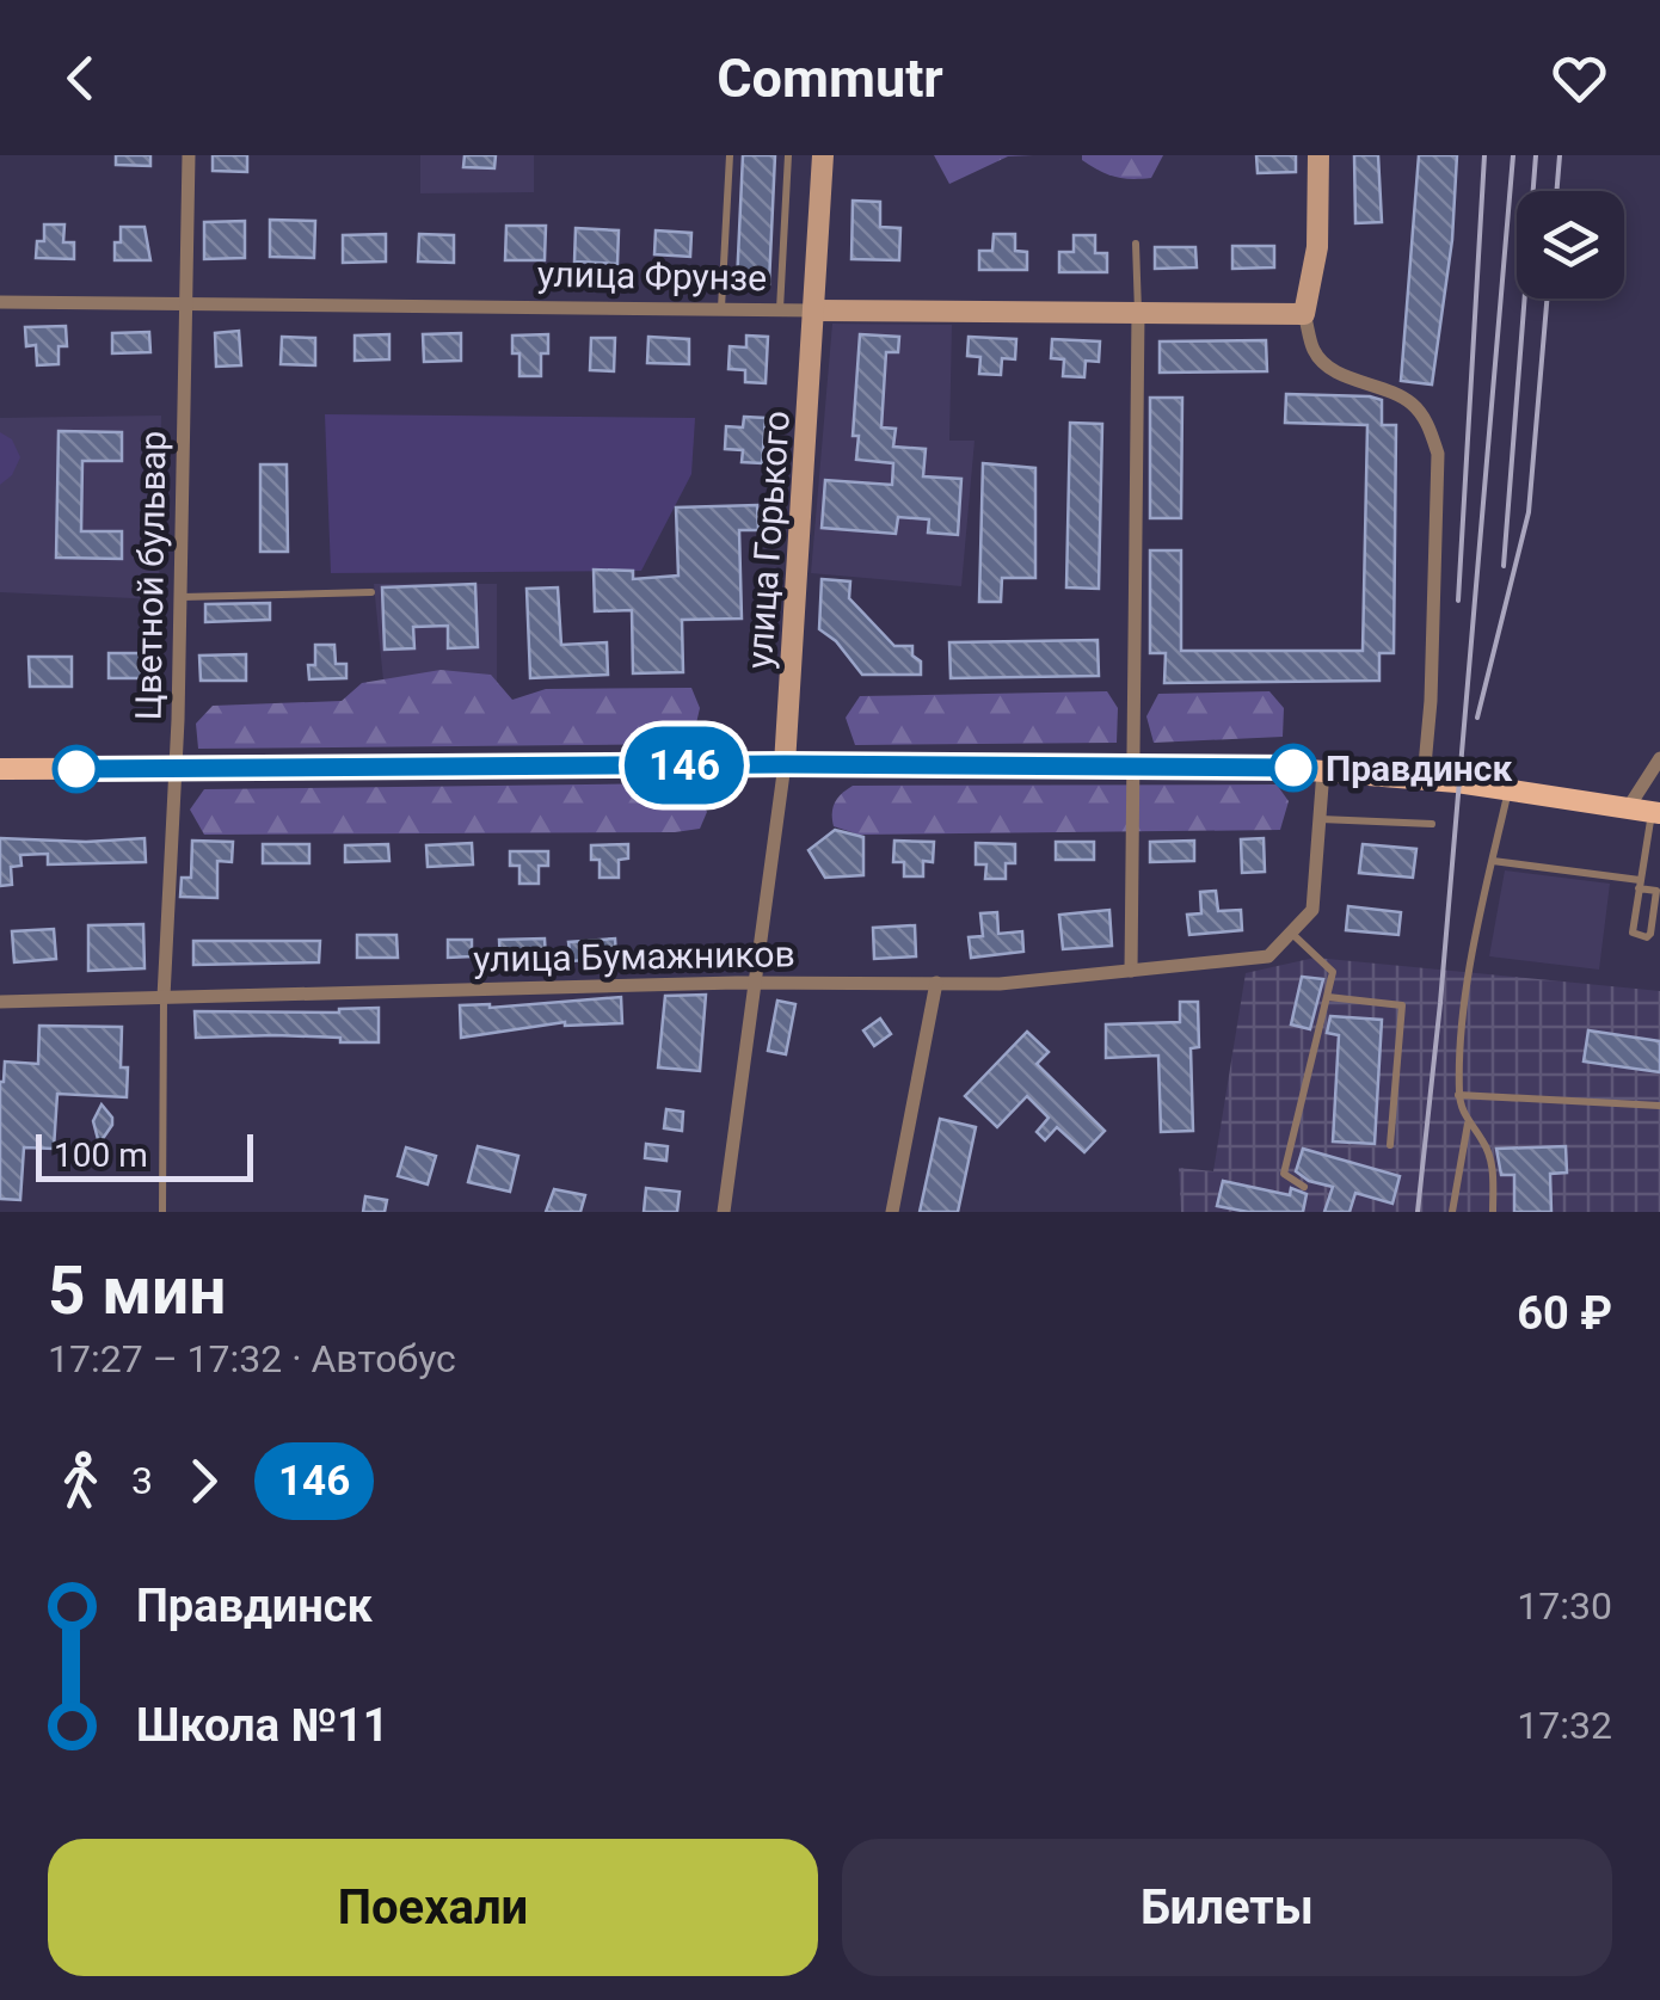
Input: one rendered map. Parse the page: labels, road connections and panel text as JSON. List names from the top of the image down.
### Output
{
  "streets": {
    "street": [
      "улица Фрунзе",
      "улица Горького",
      "Цветной бульвар",
      "улица Бумажников"
    ]
  },
  "crossings": [
    ["улица Фрунзе", "улица Горького"],
    ["улица Фрунзе", "Цветной бульвар"],
    ["улица Горького", "улица Бумажников"],
    ["Цветной бульвар", "улица Бумажников"]
  ],
  "places": ["Правдинск"],
  "lines": ["bus line 146"],
  "scale_bar": "100 m",
  "page": {
    "header": "Commutr",
    "on_map": "146",
    "scale": "100 m",
    "heading": ["5 мин", "17:27 – 17:32 · Автобус", "60 ₽"],
    "legs": ["3", "146"],
    "list": [
      {
        "name": "Правдинск",
        "value": "17:30"
      },
      {
        "name": "Школа №11",
        "value": "17:32"
      }
    ],
    "buttons": ["Поехали", "Билеты"]
  }
}
